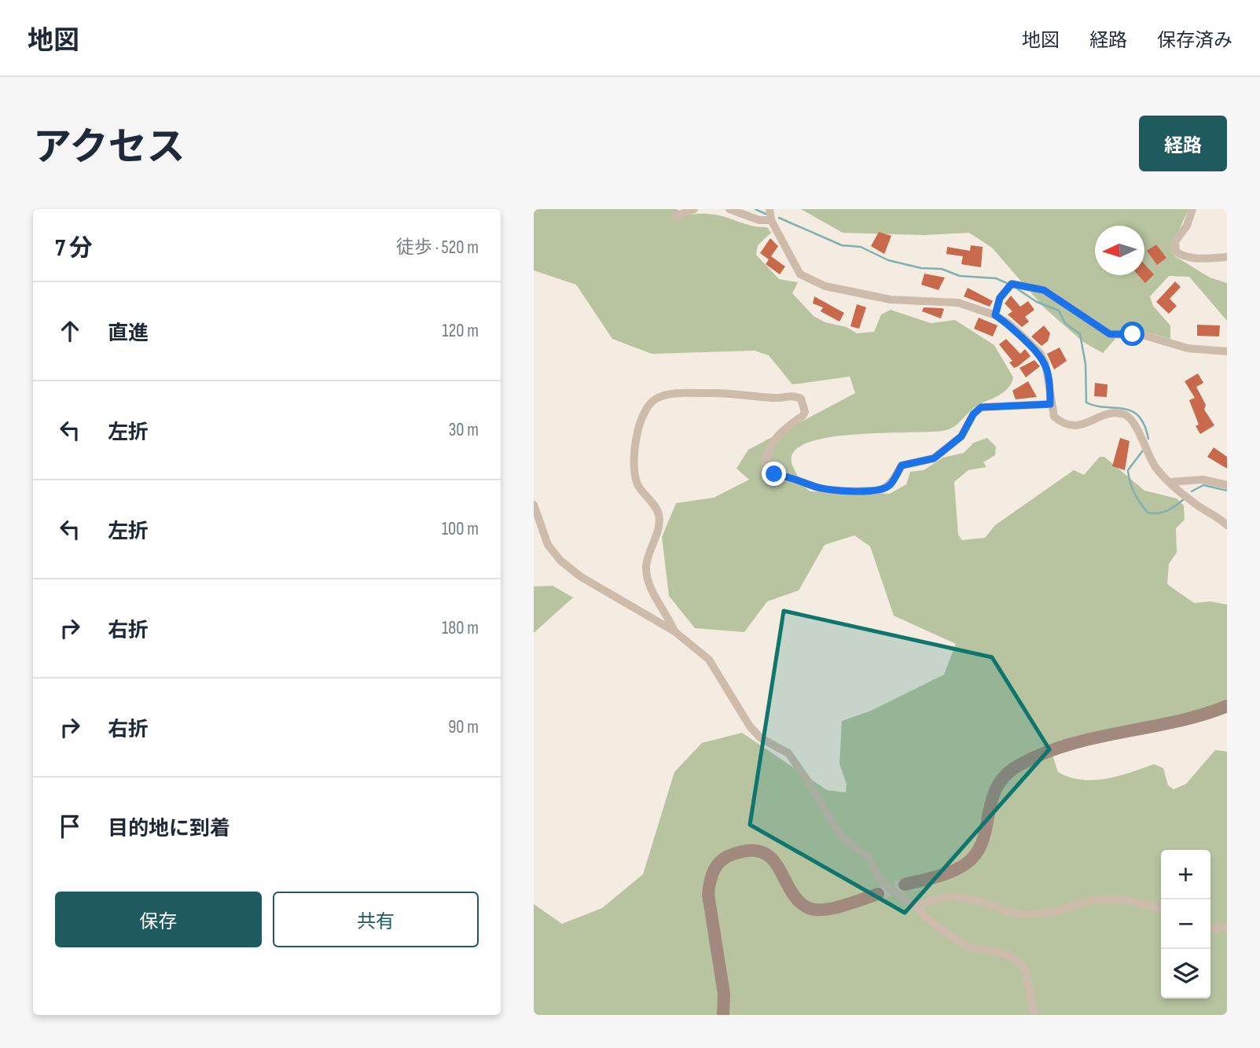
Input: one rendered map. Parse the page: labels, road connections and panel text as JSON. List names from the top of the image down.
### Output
{
  "north": "left",
  "page": {
    "header": "地図",
    "nav": ["地図", "経路", "保存済み"],
    "title": "アクセス",
    "buttons": [
      "経路",
      ["保存", "共有"]
    ],
    "heading": ["7 分", "徒歩 · 520 m"],
    "list": [
      ["直進", "120 m"],
      ["左折", "30 m"],
      ["左折", "100 m"],
      ["右折", "180 m"],
      ["右折", "90 m"],
      "目的地に到着"
    ],
    "map_buttons": ["+", "−"]
  }
}
